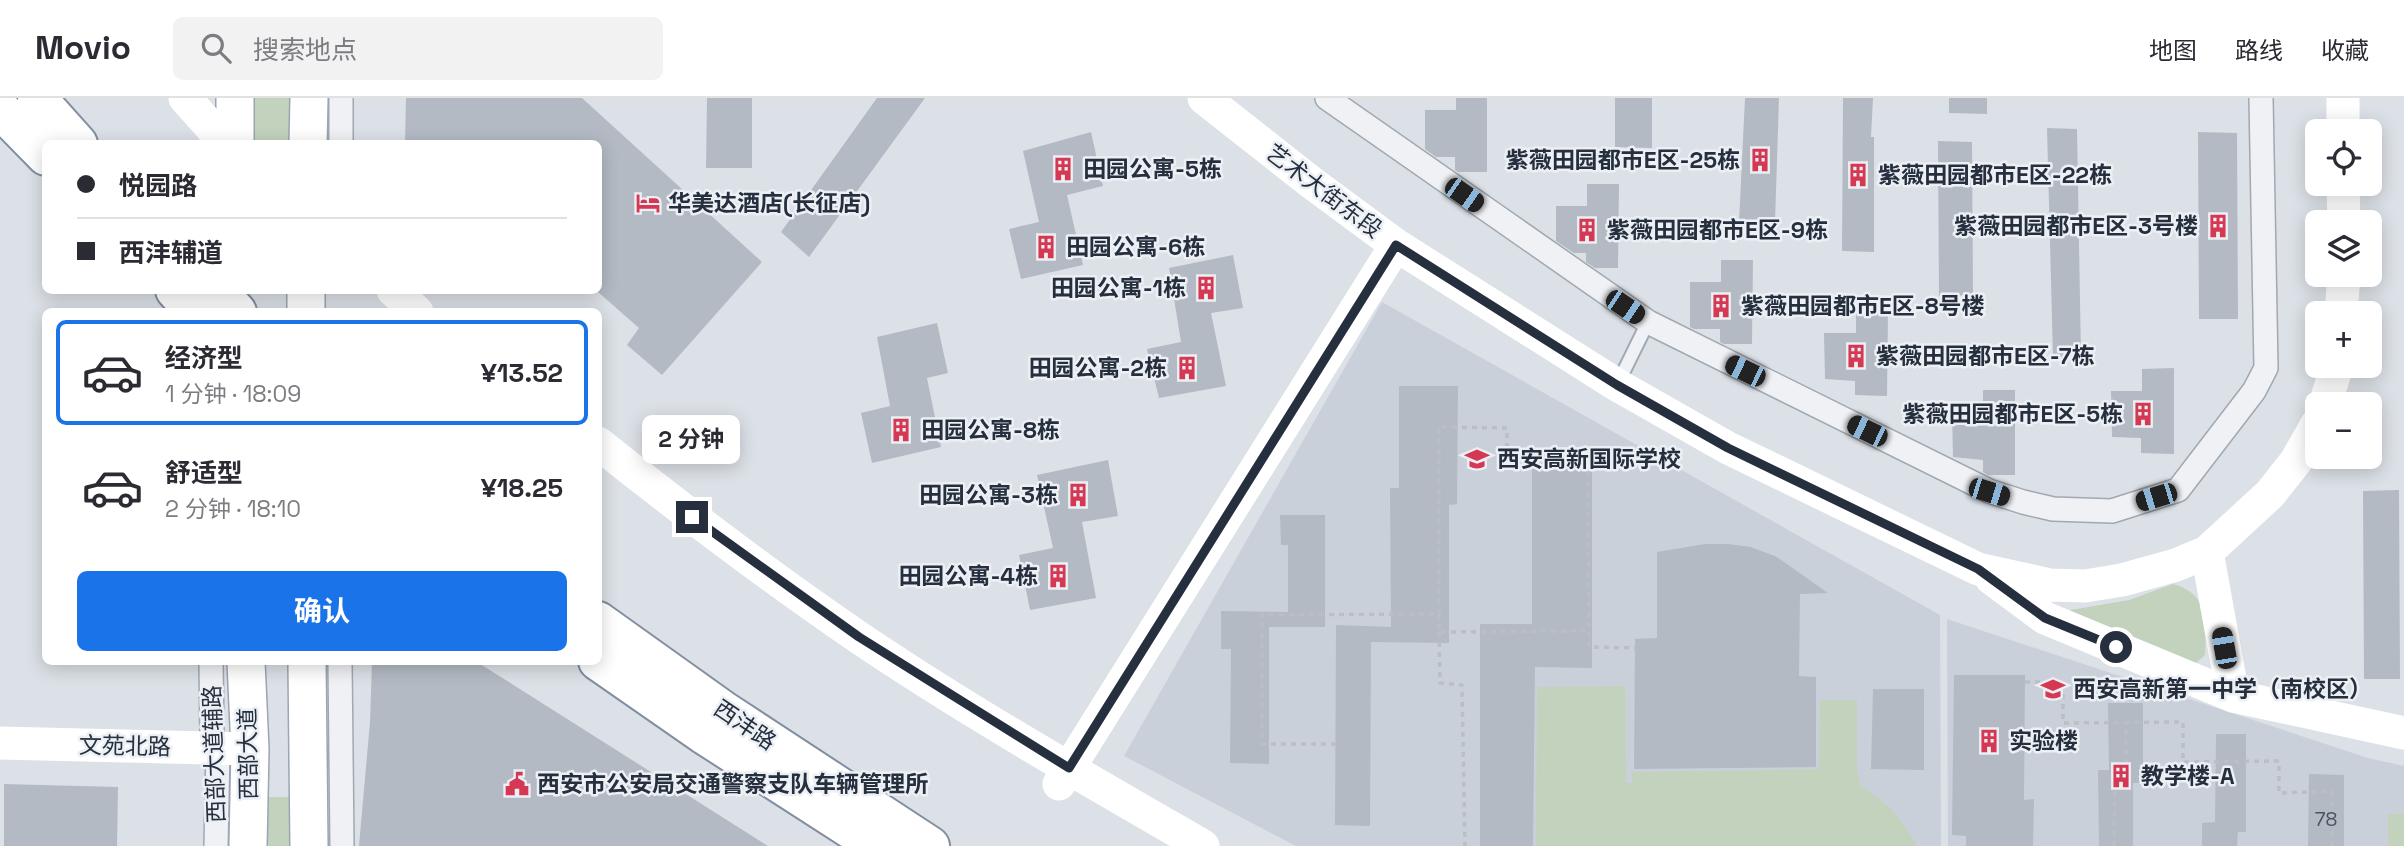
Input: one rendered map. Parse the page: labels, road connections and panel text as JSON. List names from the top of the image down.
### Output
{
  "streets": {
    "highway": ["西沣路"],
    "main road": ["西部大道"],
    "street": ["艺术大街东段", "文苑北路", "西部大道辅路"]
  },
  "crossings": [
    ["文苑北路", "西部大道辅路"],
    ["文苑北路", "西部大道"],
    ["西部大道辅路", "西部大道"]
  ],
  "places": {
    "building": [
      "紫薇田园都市E区-25栋",
      "田园公寓-5栋",
      "紫薇田园都市E区-22栋",
      "紫薇田园都市E区-3号楼",
      "紫薇田园都市E区-9栋",
      "田园公寓-6栋",
      "田园公寓-1栋",
      "紫薇田园都市E区-8号楼",
      "紫薇田园都市E区-7栋",
      "田园公寓-2栋",
      "紫薇田园都市E区-5栋",
      "田园公寓-8栋",
      "田园公寓-3栋",
      "田园公寓-4栋",
      "实验楼",
      "教学楼-A"
    ],
    "hotel": ["华美达酒店(长征店)"],
    "school or university": ["西安高新国际学校", "西安高新第一中学（南校区）"],
    "public building": ["西安市公安局交通警察支队车辆管理所"]
  },
  "house_numbers": ["78"],
  "page": {
    "header": "Movio",
    "search": "搜索地点",
    "nav": ["地图", "路线", "收藏"],
    "map_buttons": ["+", "−"],
    "banner": ["悦园路", "西沣辅道"],
    "list": [
      {
        "name": "经济型",
        "note": "1 分钟 · 18:09",
        "value": "¥13.52"
      },
      {
        "name": "舒适型",
        "note": "2 分钟 · 18:10",
        "value": "¥18.25"
      }
    ],
    "bubble": "2 分钟",
    "buttons": "确认"
  }
}
